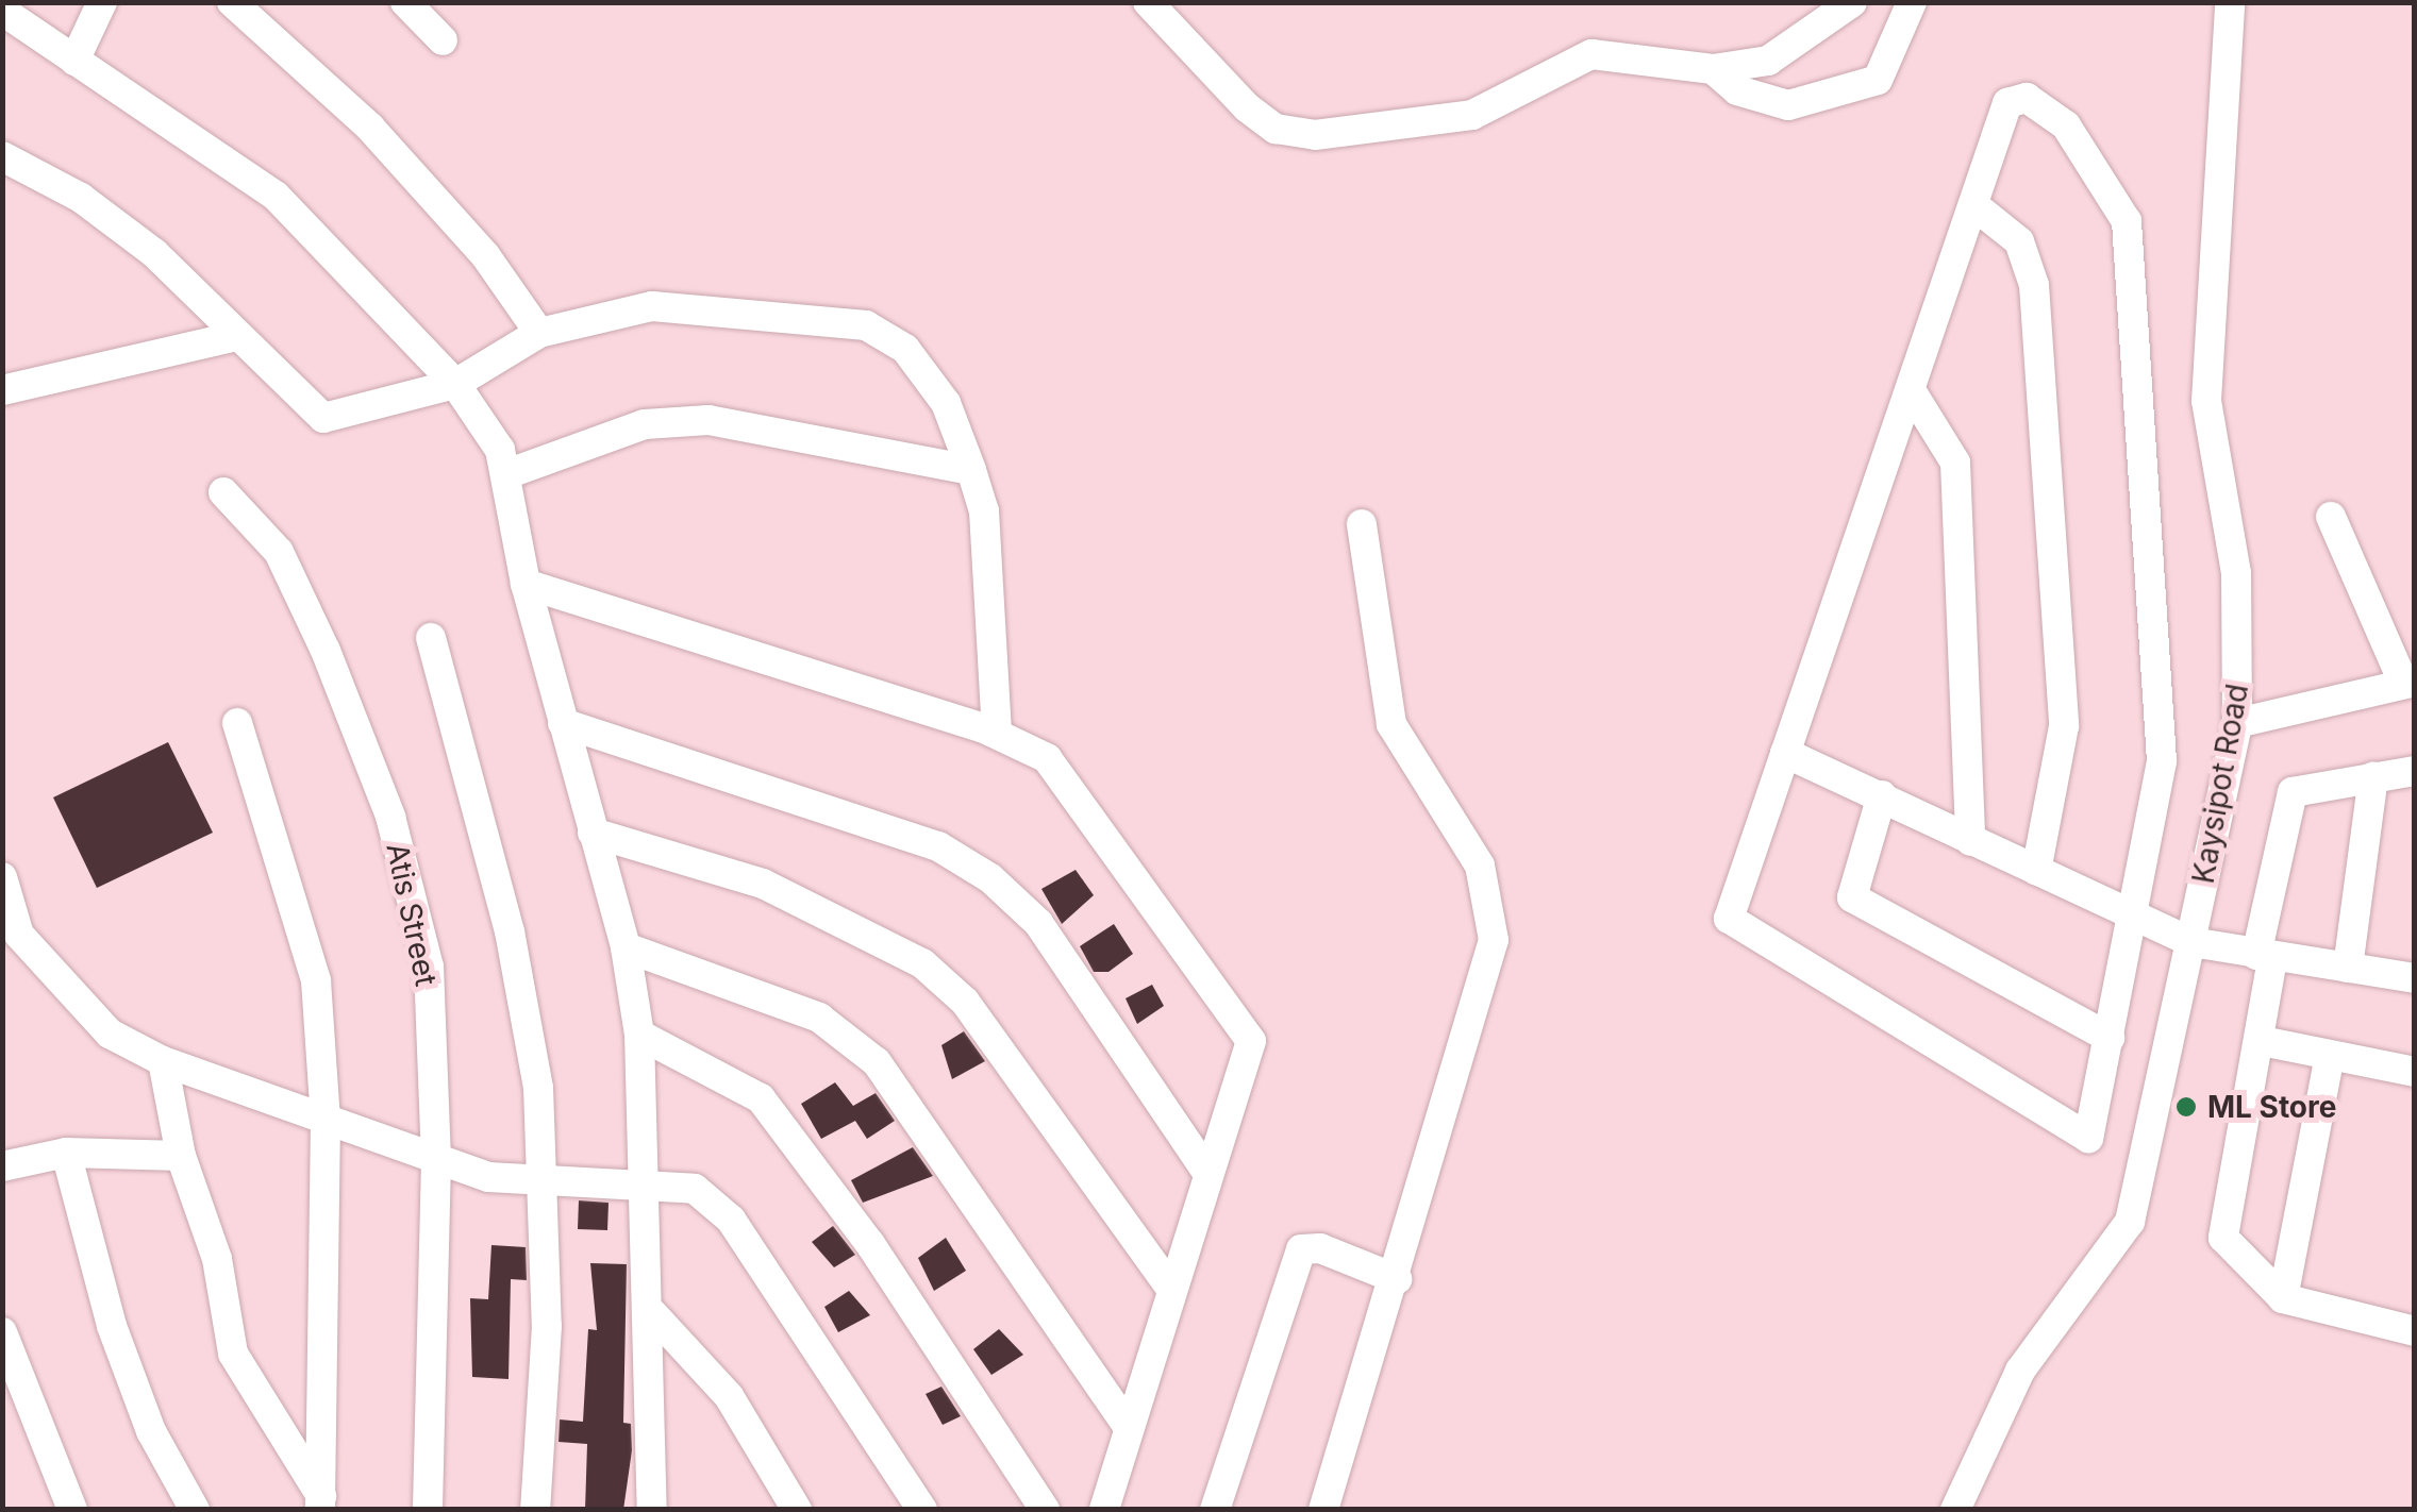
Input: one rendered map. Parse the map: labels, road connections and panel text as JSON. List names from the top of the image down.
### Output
{
  "streets": {
    "street": ["Kaysipot Road", "Atis Street"]
  },
  "places": ["ML Store"]
}
